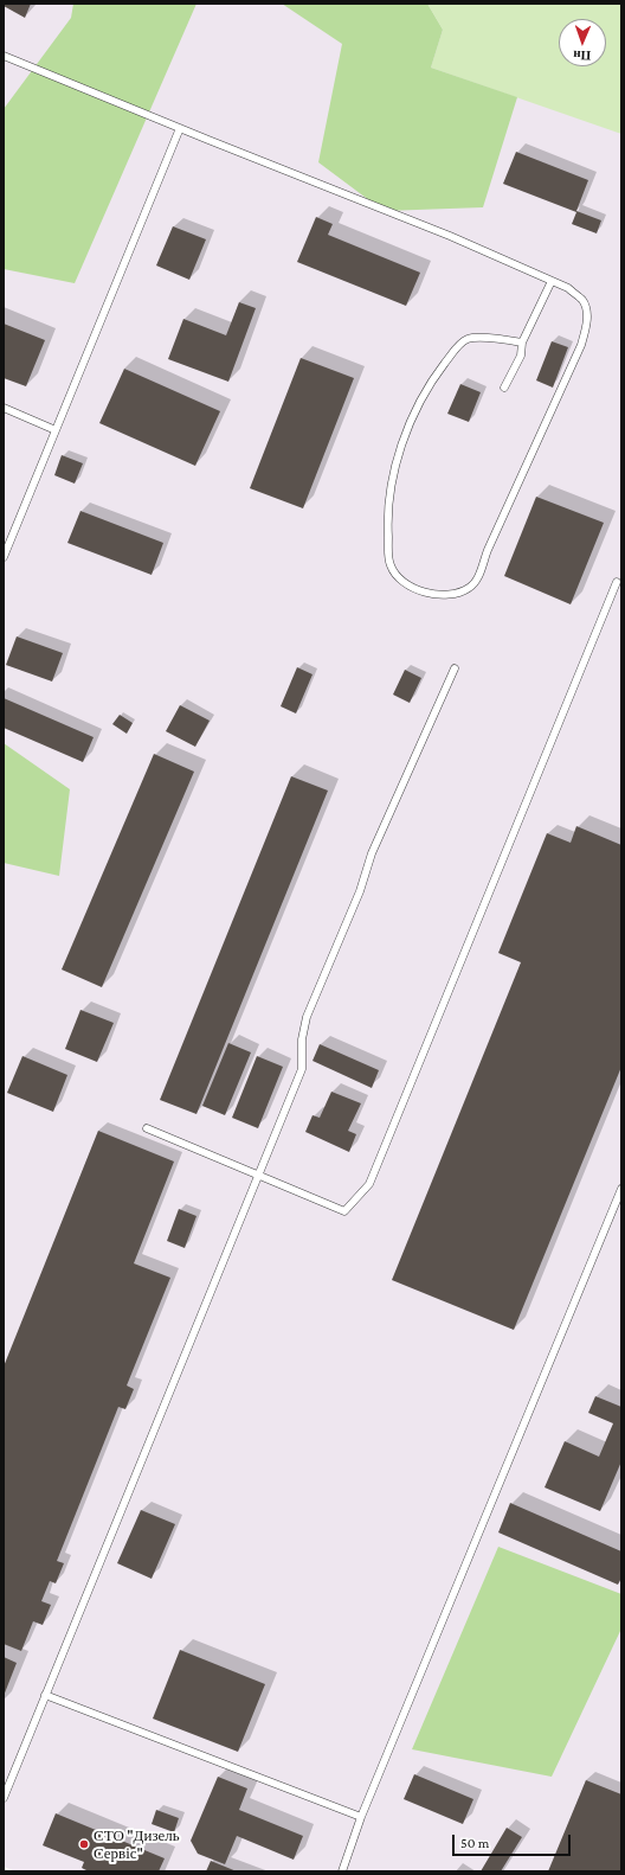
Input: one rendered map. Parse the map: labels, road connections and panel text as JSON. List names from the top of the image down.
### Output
{
  "places": ["СТО \"Дизель Сервіс\""],
  "scale_bar": "50 m",
  "north": "bottom"
}
